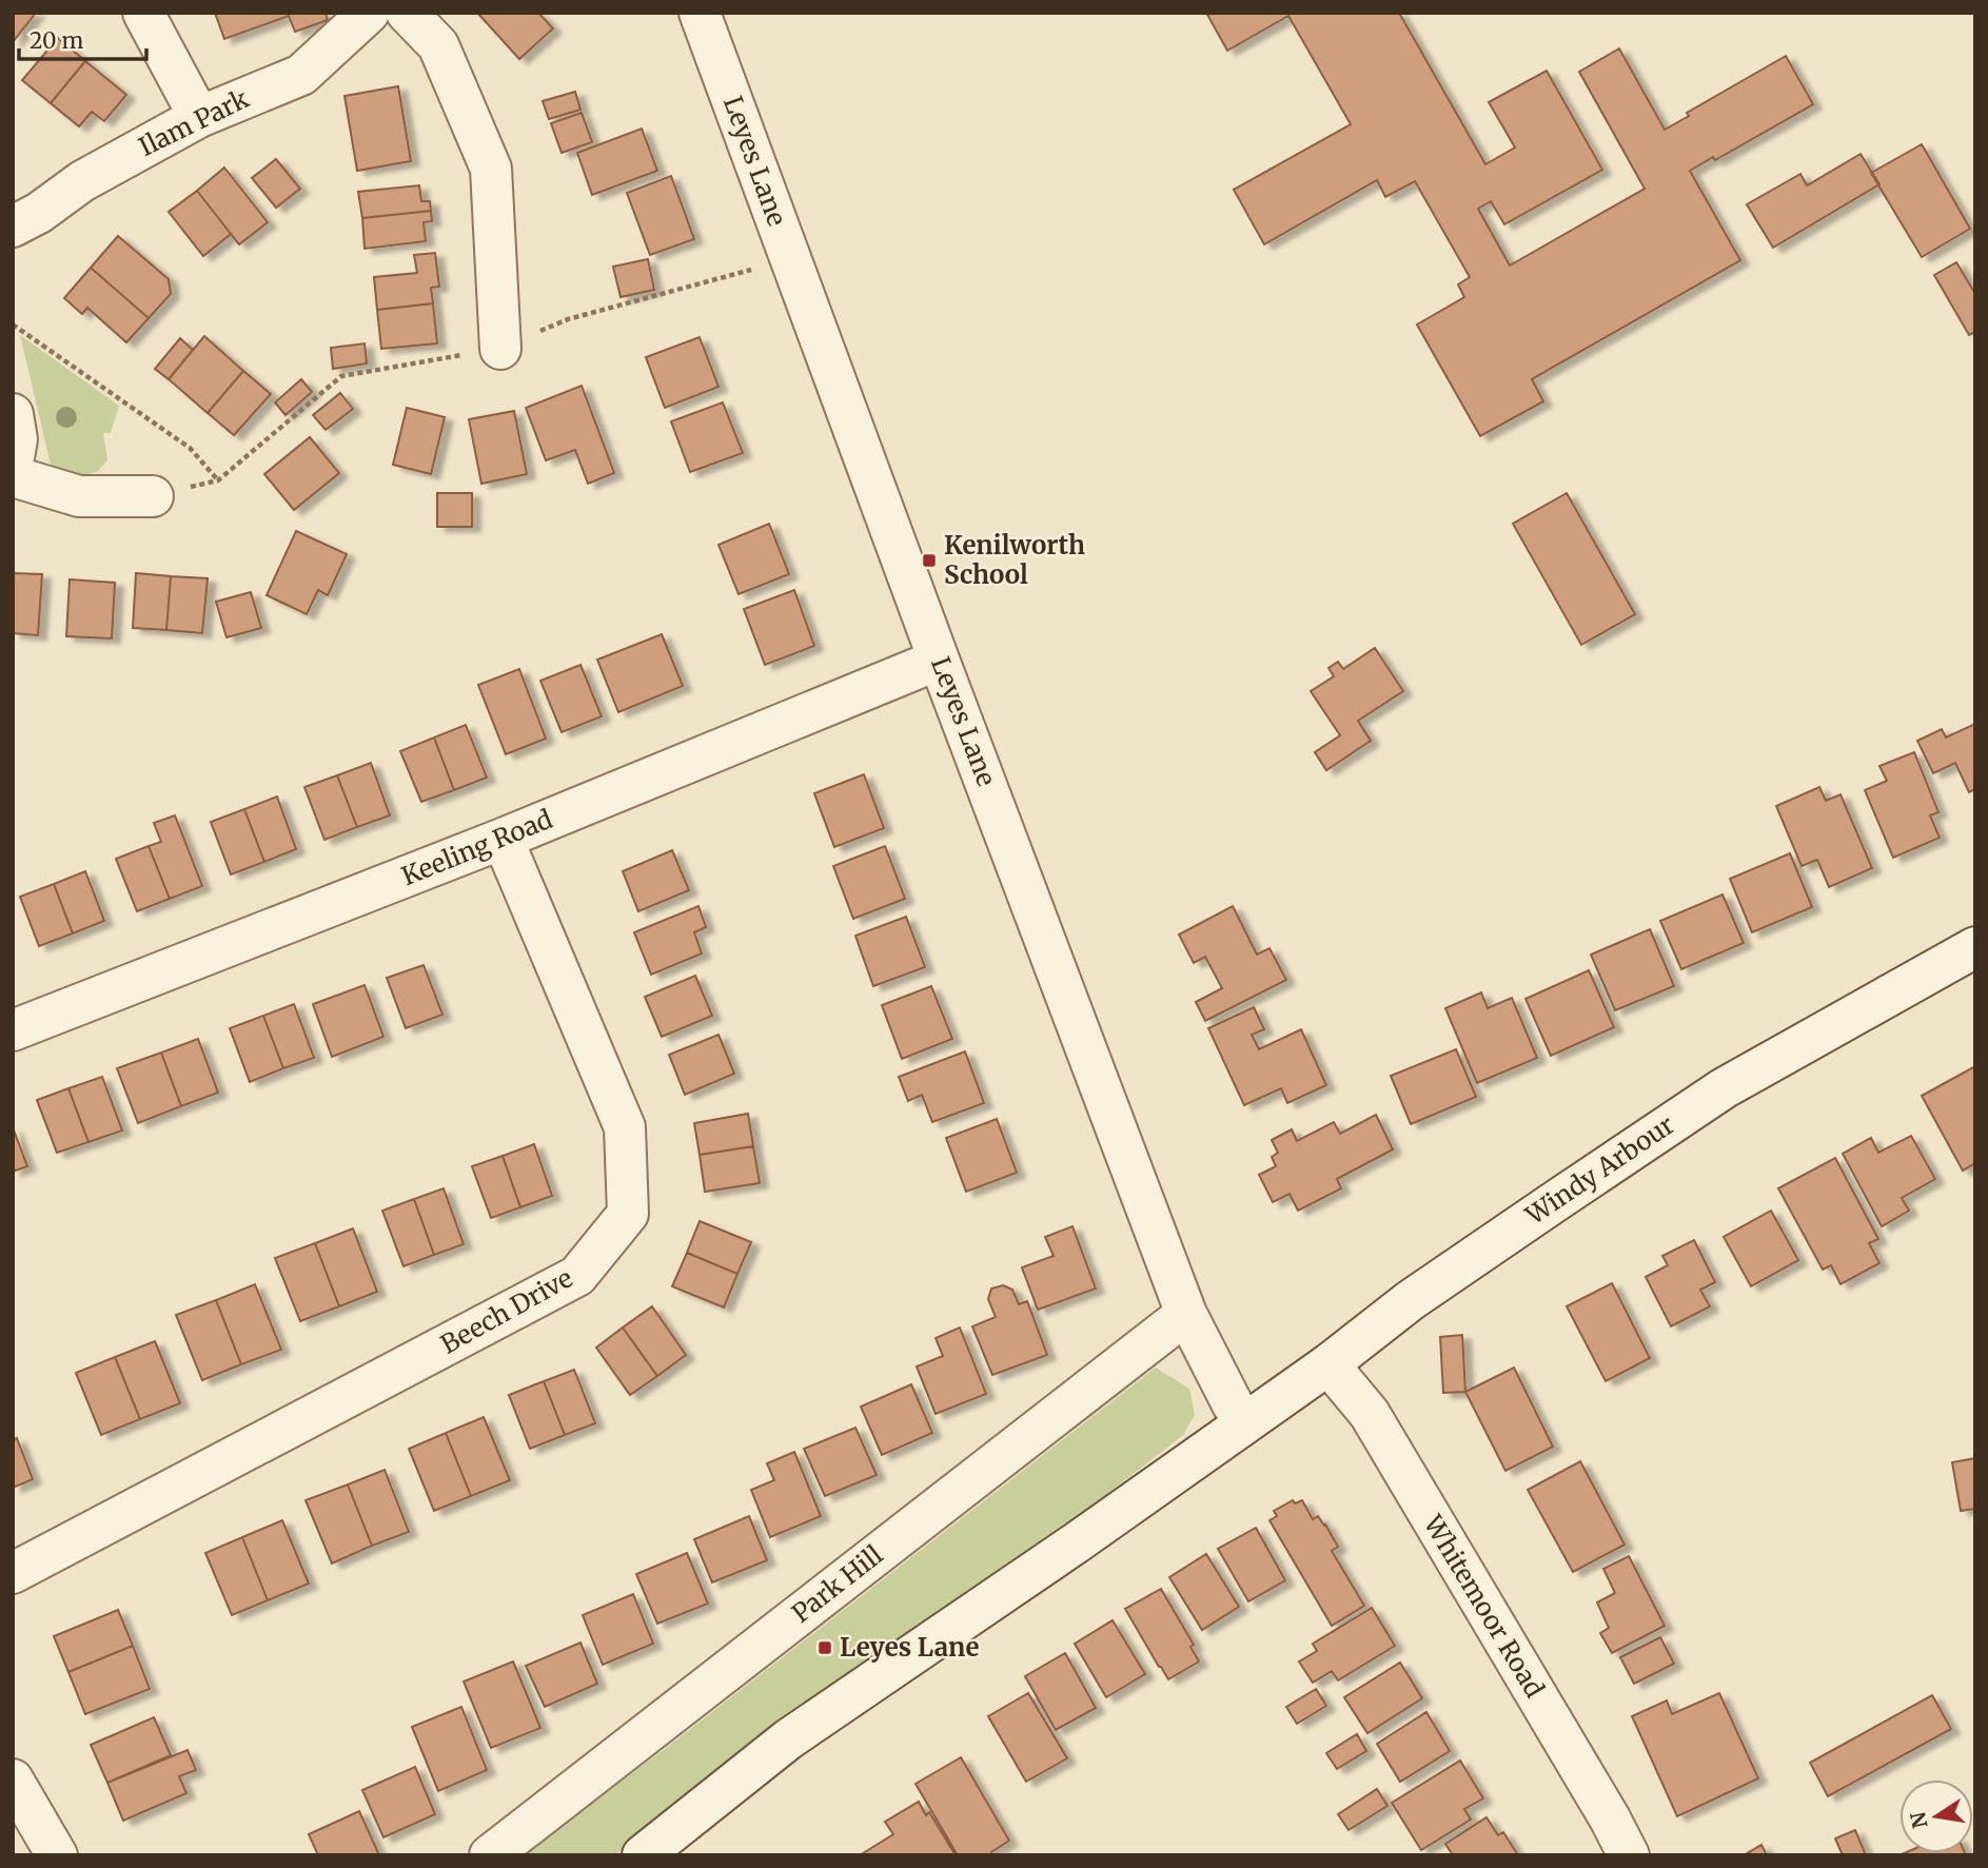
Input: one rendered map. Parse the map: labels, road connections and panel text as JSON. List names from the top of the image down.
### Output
{
  "streets": {
    "street": [
      "Ilam Park",
      "Leyes Lane",
      "Keeling Road",
      "Windy Arbour",
      "Beech Drive",
      "Park Hill",
      "Whitemoor Road"
    ]
  },
  "crossings": [
    ["Leyes Lane", "Keeling Road"],
    ["Leyes Lane", "Windy Arbour"],
    ["Leyes Lane", "Park Hill"],
    ["Keeling Road", "Beech Drive"],
    ["Windy Arbour", "Whitemoor Road"]
  ],
  "places": {
    "transit": ["Kenilworth School", "Leyes Lane"]
  },
  "scale_bar": "20 m",
  "north": "left"
}
